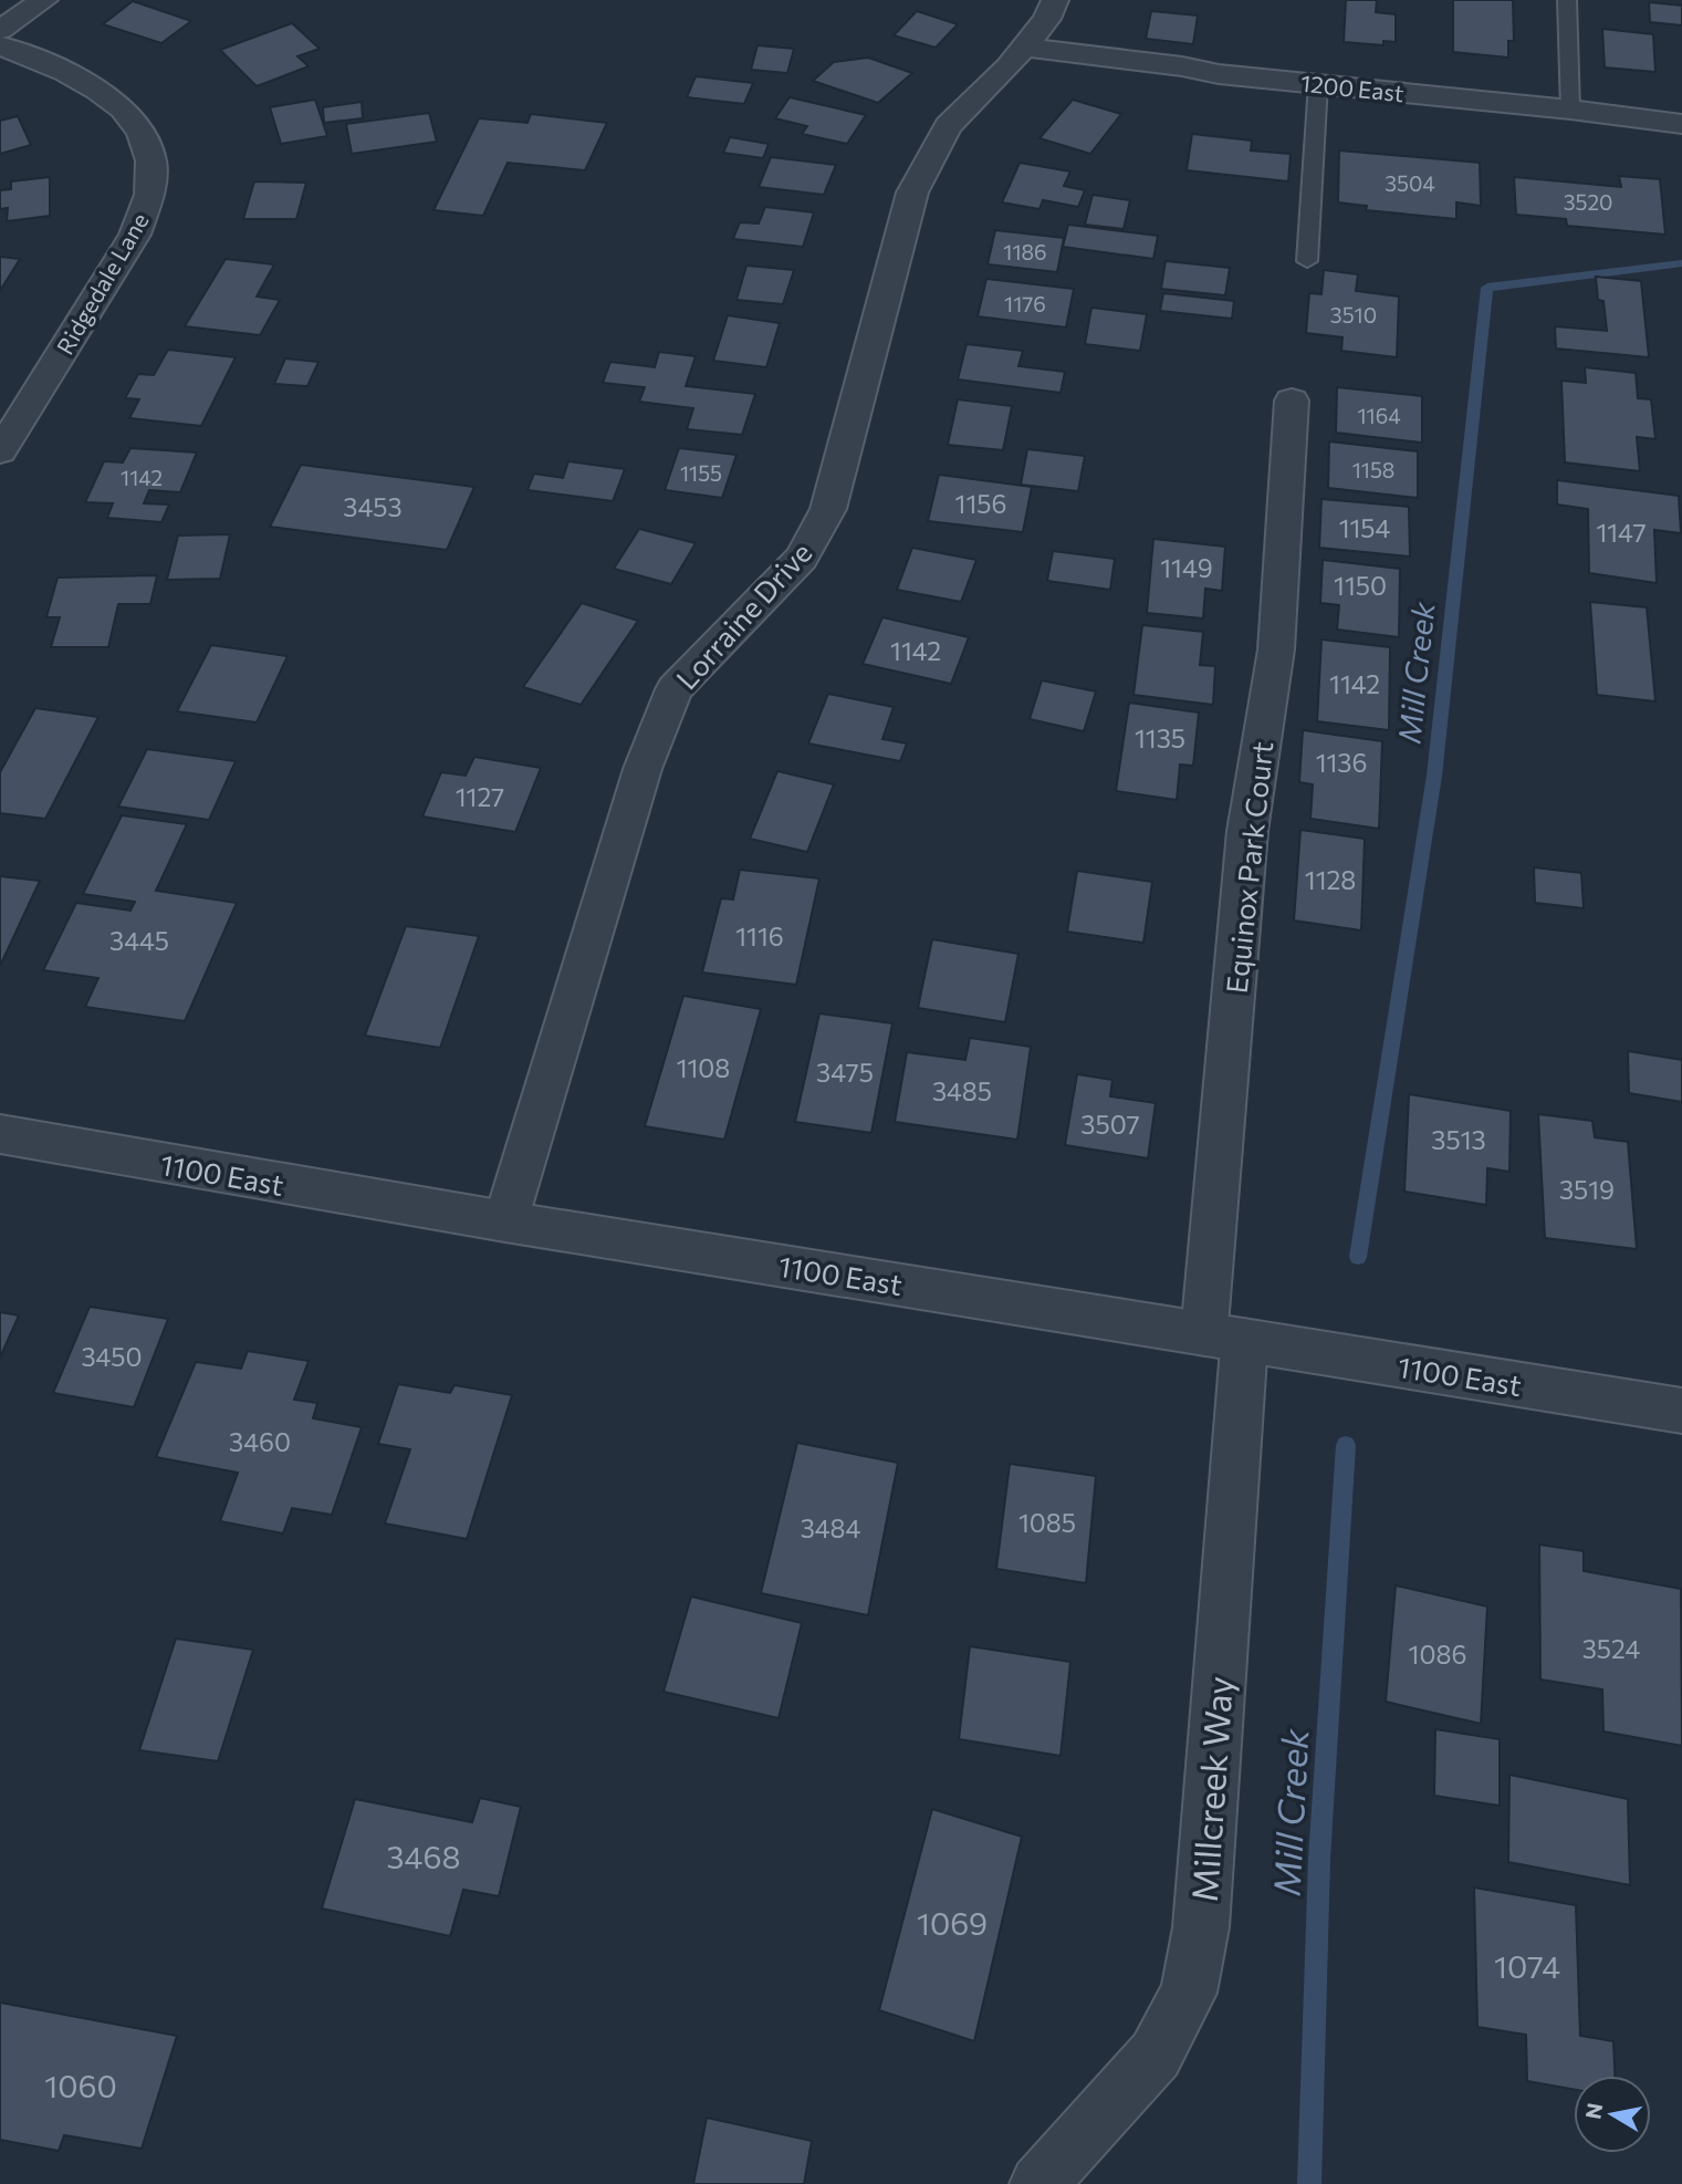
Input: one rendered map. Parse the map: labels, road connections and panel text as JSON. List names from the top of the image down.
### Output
{
  "streets": {
    "street": [
      "1200 East",
      "Ridgedale Lane",
      "Lorraine Drive",
      "Equinox Park Court",
      "1100 East",
      "Millcreek Way"
    ]
  },
  "crossings": [
    ["1200 East", "Lorraine Drive"],
    ["Lorraine Drive", "1100 East"],
    ["Equinox Park Court", "1100 East"],
    ["Equinox Park Court", "Millcreek Way"],
    ["1100 East", "Millcreek Way"]
  ],
  "water": ["Mill Creek"],
  "house_numbers": [
    "3504",
    "3520",
    "1186",
    "1176",
    "3510",
    "1164",
    "1158",
    "1155",
    "1142",
    "1156",
    "3453",
    "1154",
    "1147",
    "1149",
    "1150",
    "1142",
    "1142",
    "1135",
    "1136",
    "1127",
    "1128",
    "1116",
    "3445",
    "1108",
    "3475",
    "3485",
    "3507",
    "3513",
    "3519",
    "3450",
    "3460",
    "1085",
    "3484",
    "3524",
    "1086",
    "3468",
    "1069",
    "1074",
    "1060"
  ],
  "north": "left"
}
